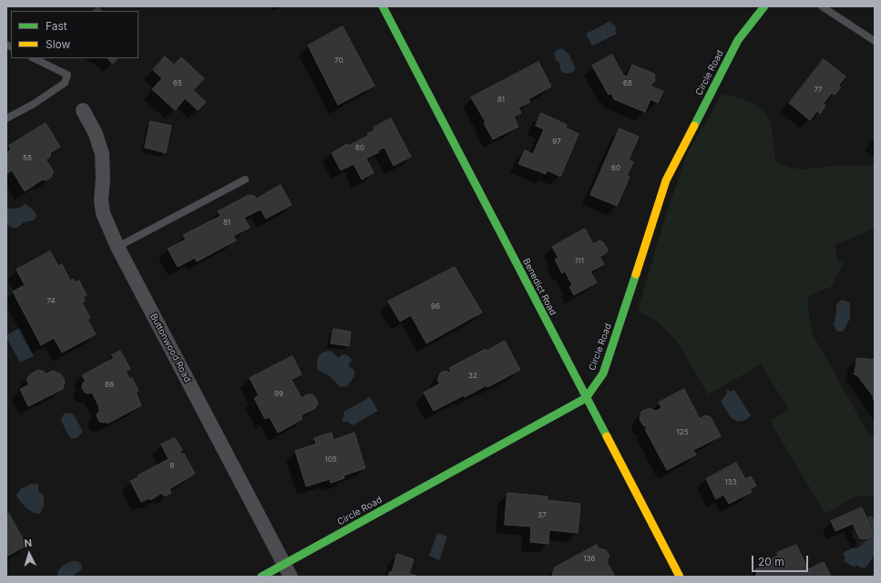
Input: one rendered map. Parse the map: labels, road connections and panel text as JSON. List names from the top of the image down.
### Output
{
  "streets": {
    "street": ["Circle Road", "Benedict Road", "Buttonwood Road"]
  },
  "crossings": [
    ["Circle Road", "Benedict Road"],
    ["Circle Road", "Buttonwood Road"]
  ],
  "house_numbers": [
    "70",
    "65",
    "68",
    "77",
    "81",
    "97",
    "80",
    "58",
    "60",
    "81",
    "111",
    "74",
    "96",
    "32",
    "86",
    "99",
    "125",
    "105",
    "8",
    "133",
    "37",
    "136"
  ],
  "legend": ["Fast", "Slow"],
  "scale_bar": "20 m",
  "north": "top"
}
